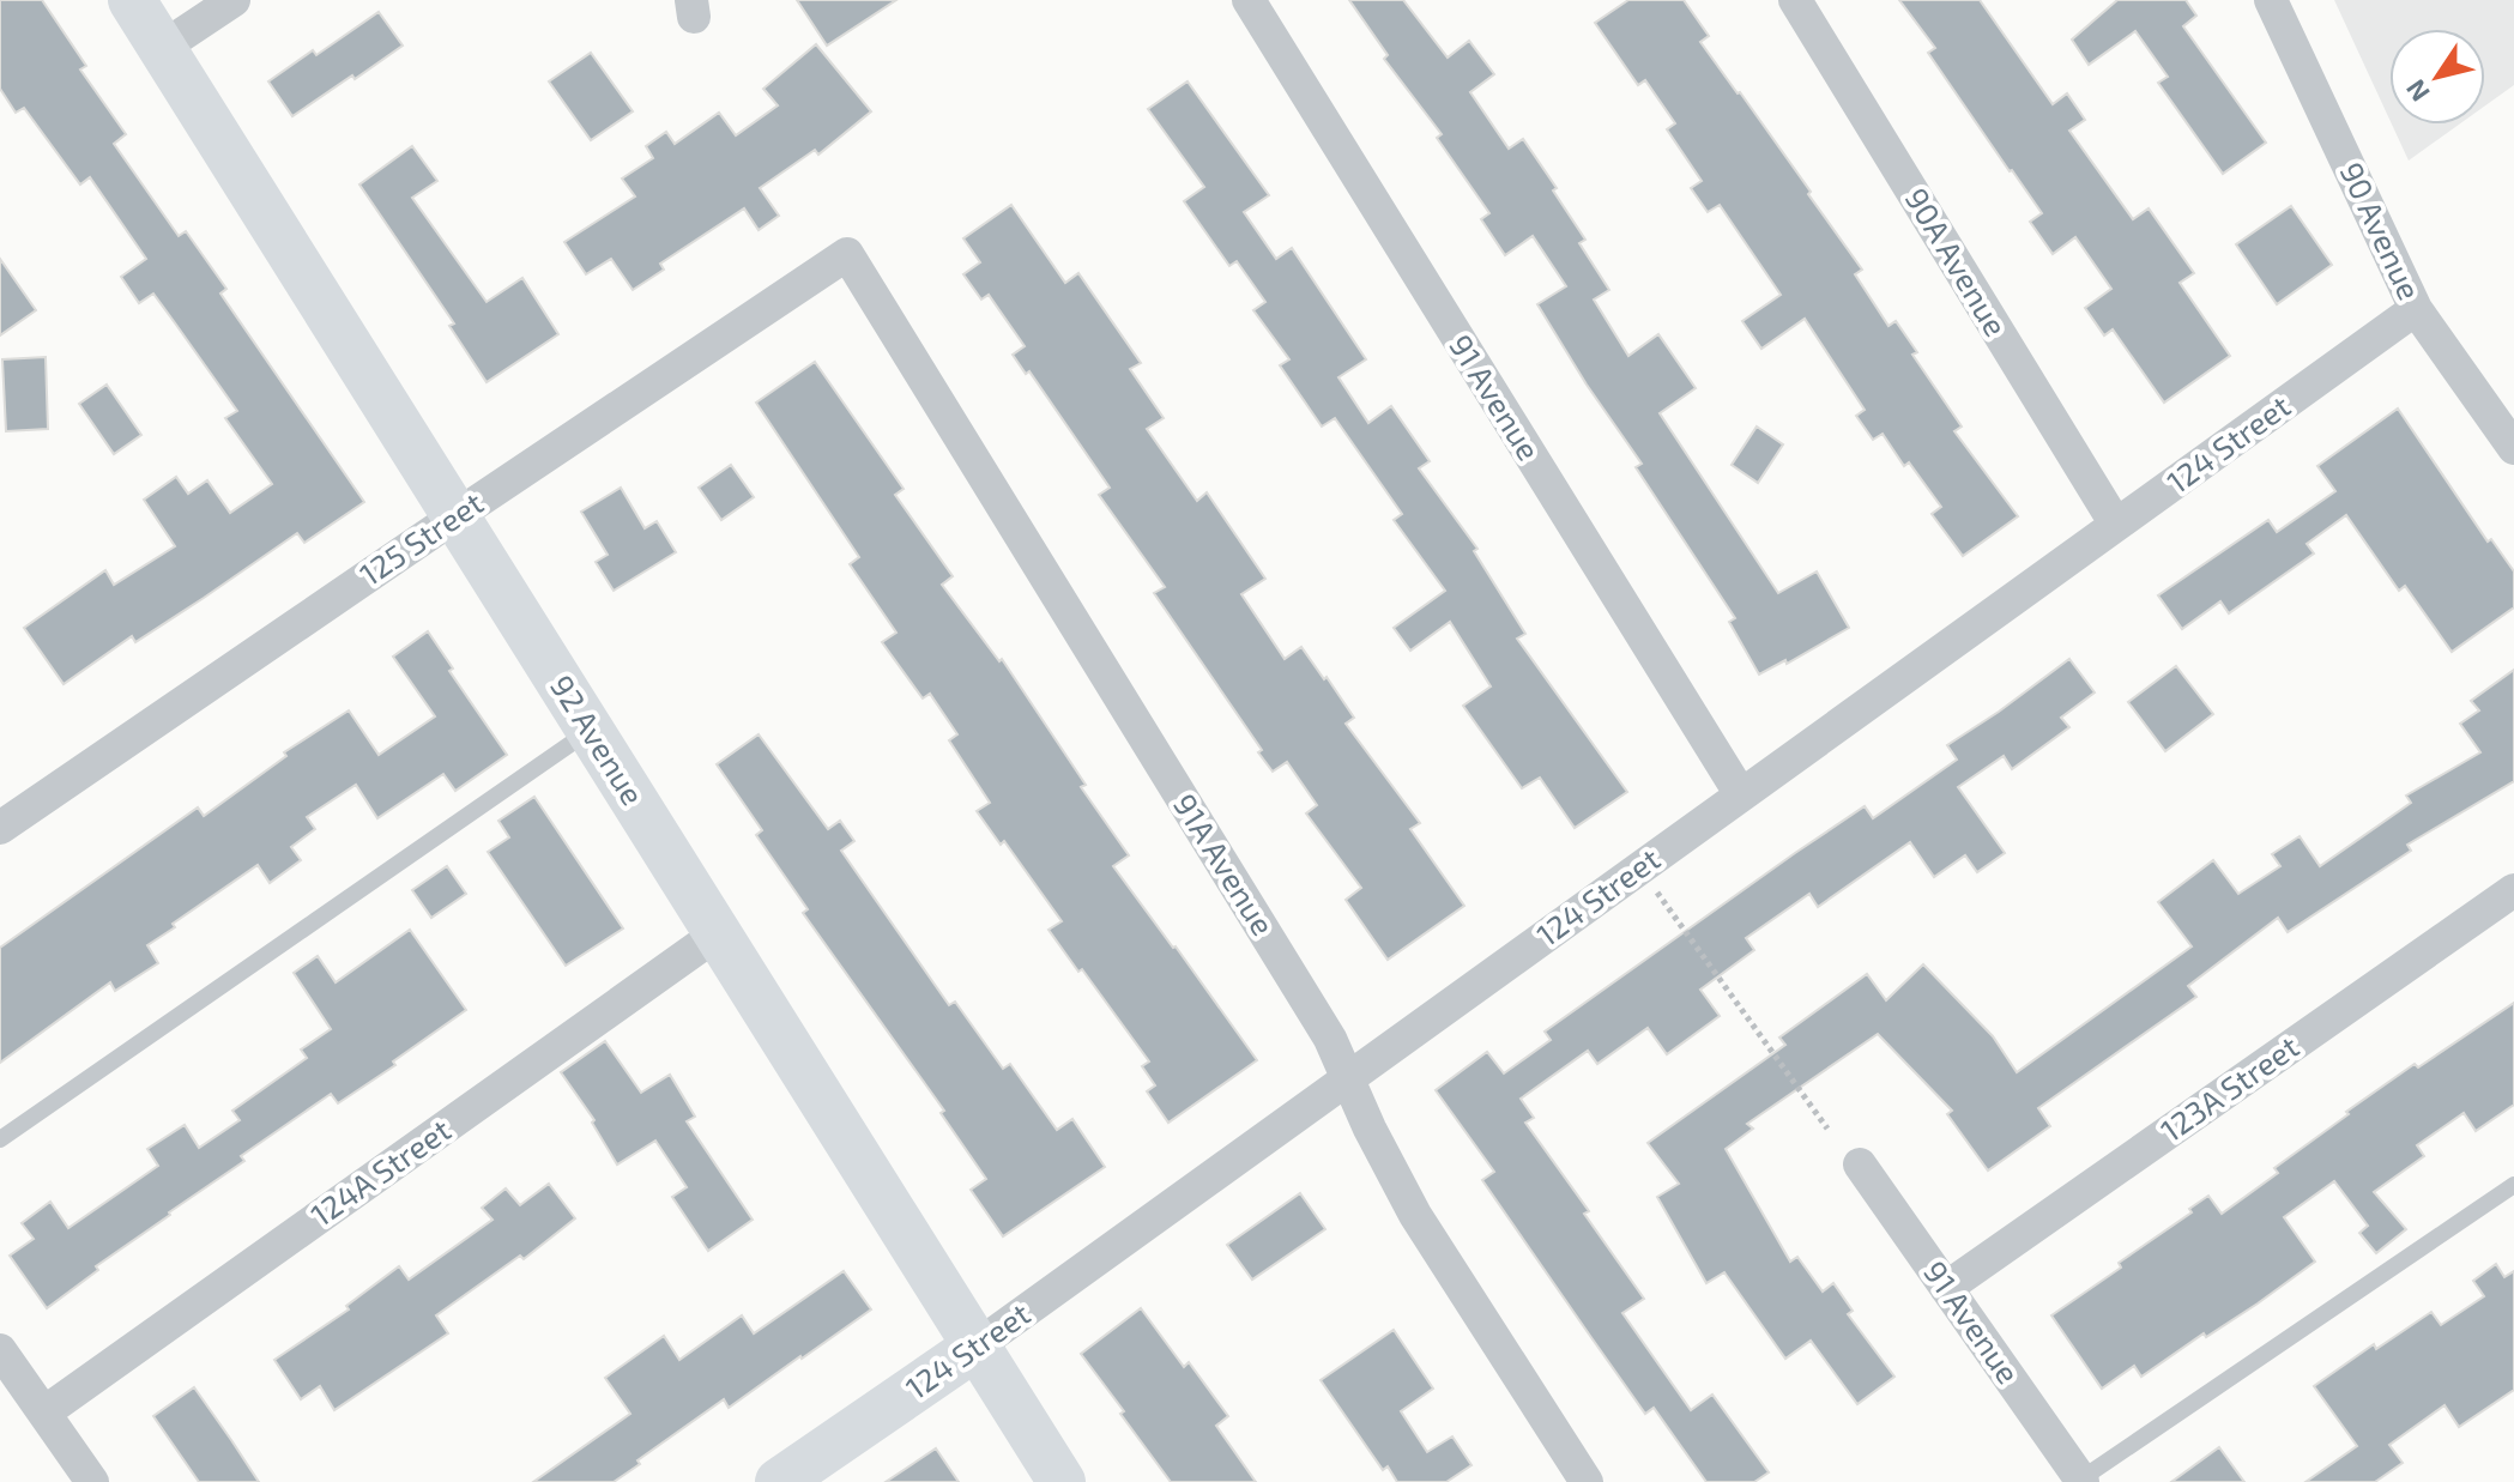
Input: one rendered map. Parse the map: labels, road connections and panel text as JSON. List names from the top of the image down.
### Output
{
  "streets": {
    "street": [
      "90 Avenue",
      "90A Avenue",
      "91 Avenue",
      "124 Street",
      "125 Street",
      "92 Avenue",
      "91A Avenue",
      "123A Street",
      "124A Street"
    ]
  },
  "crossings": [
    ["90 Avenue", "124 Street"],
    ["90A Avenue", "124 Street"],
    ["91 Avenue", "124 Street"],
    ["91 Avenue", "123A Street"],
    ["124 Street", "92 Avenue"],
    ["124 Street", "91A Avenue"],
    ["125 Street", "92 Avenue"],
    ["125 Street", "91A Avenue"],
    ["92 Avenue", "124A Street"]
  ],
  "north": "bottom left"
}
